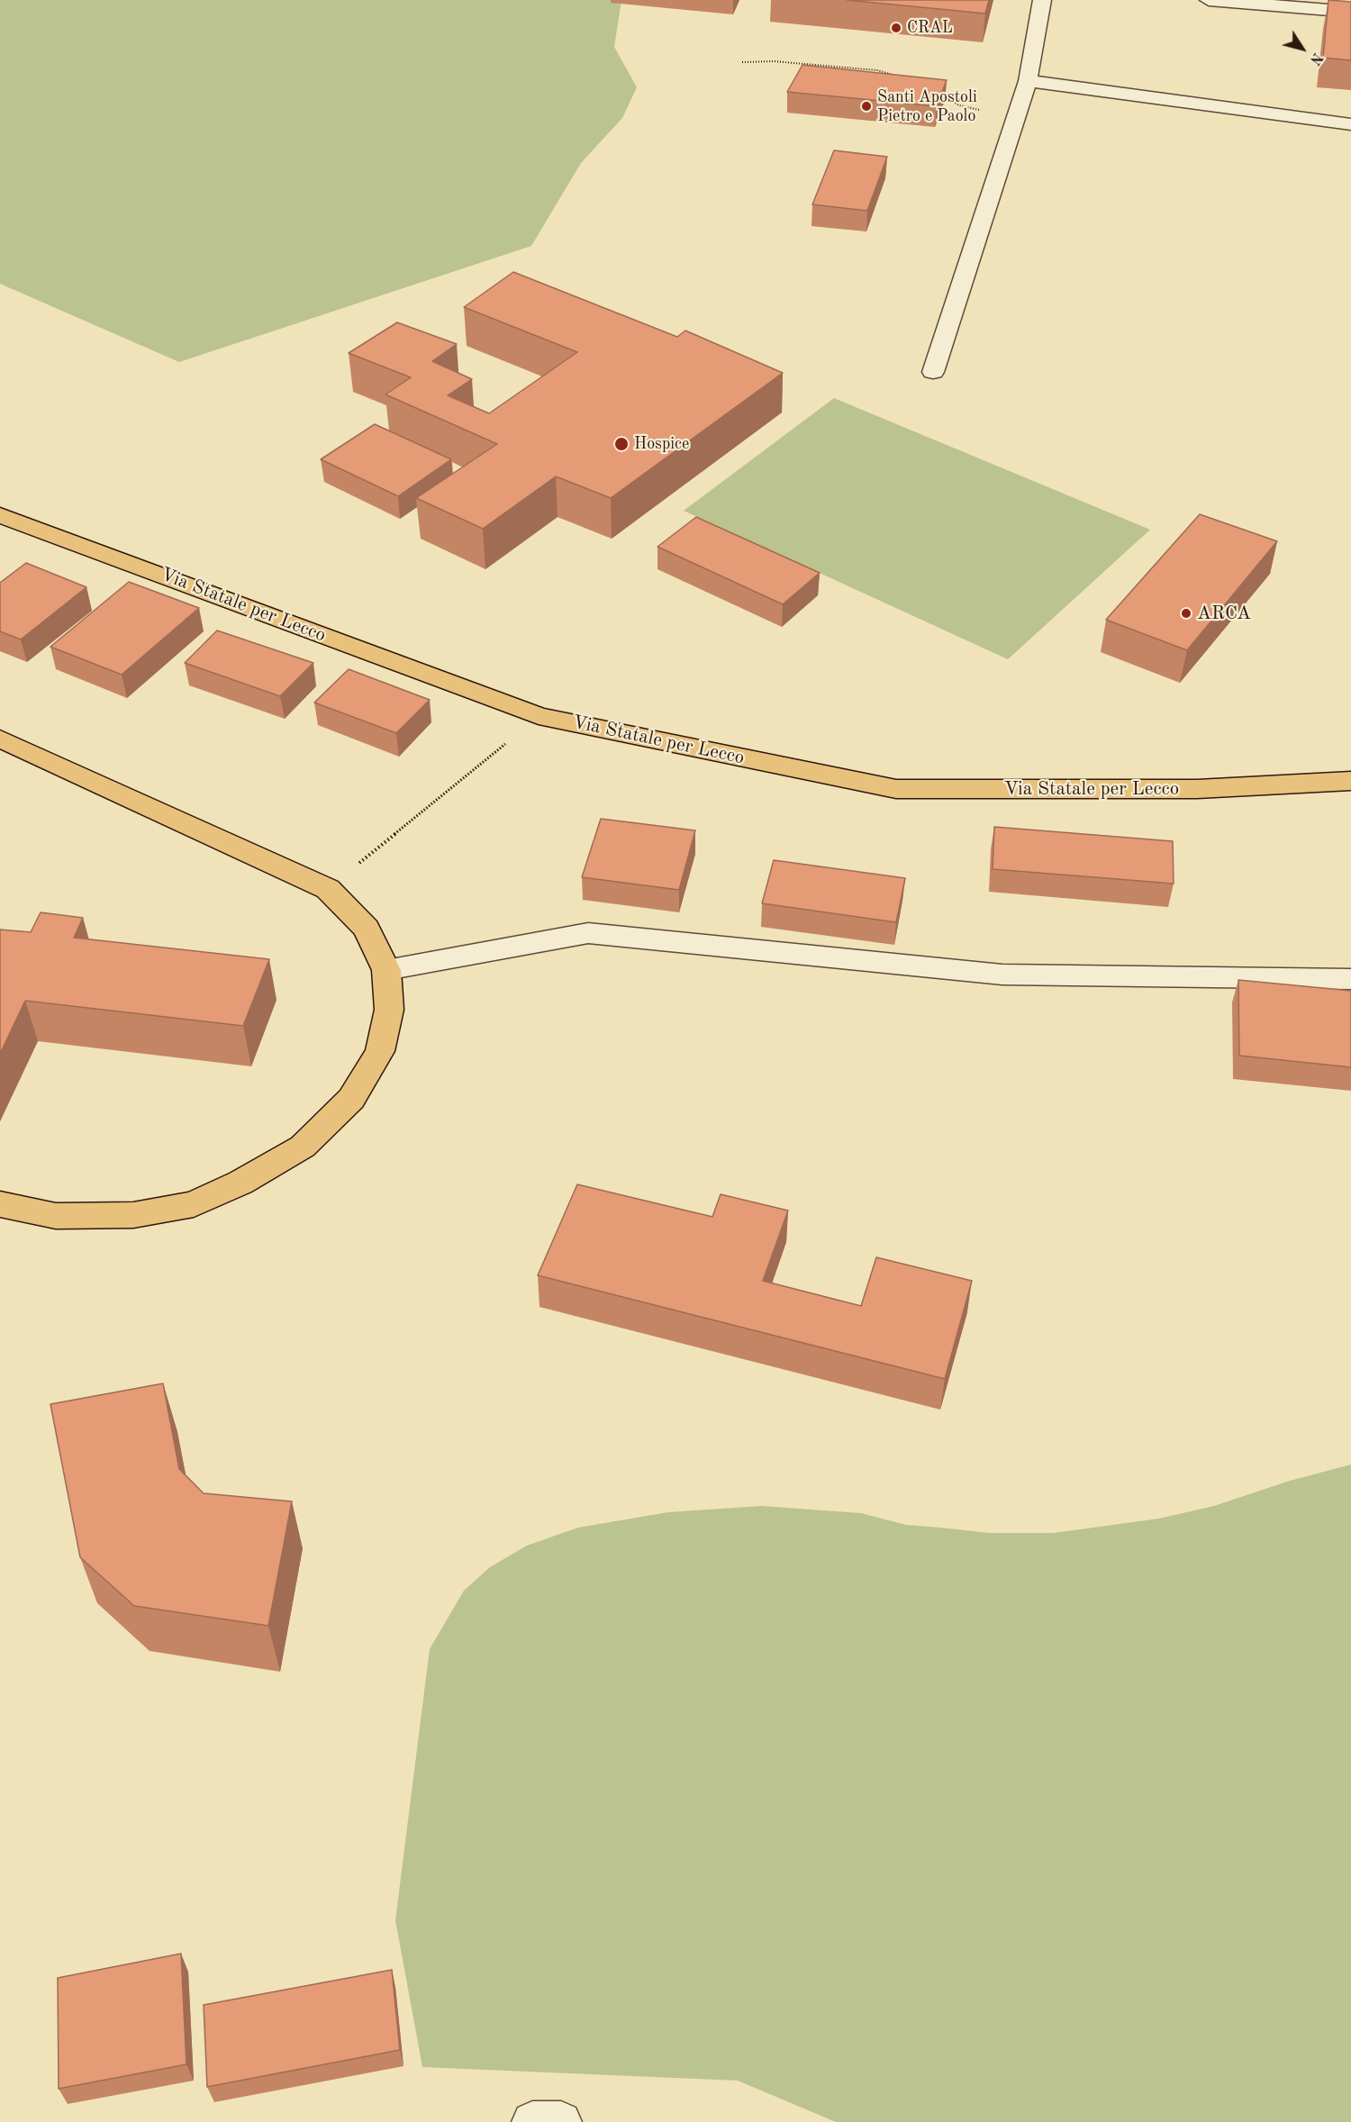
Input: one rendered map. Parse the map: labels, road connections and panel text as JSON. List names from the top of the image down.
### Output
{
  "streets": {
    "main road": ["Via Statale per Lecco"]
  },
  "places": [
    "CRAL",
    "Santi Apostoli Pietro e Paolo",
    "Hospice",
    "ARCA"
  ],
  "north": "bottom right"
}
